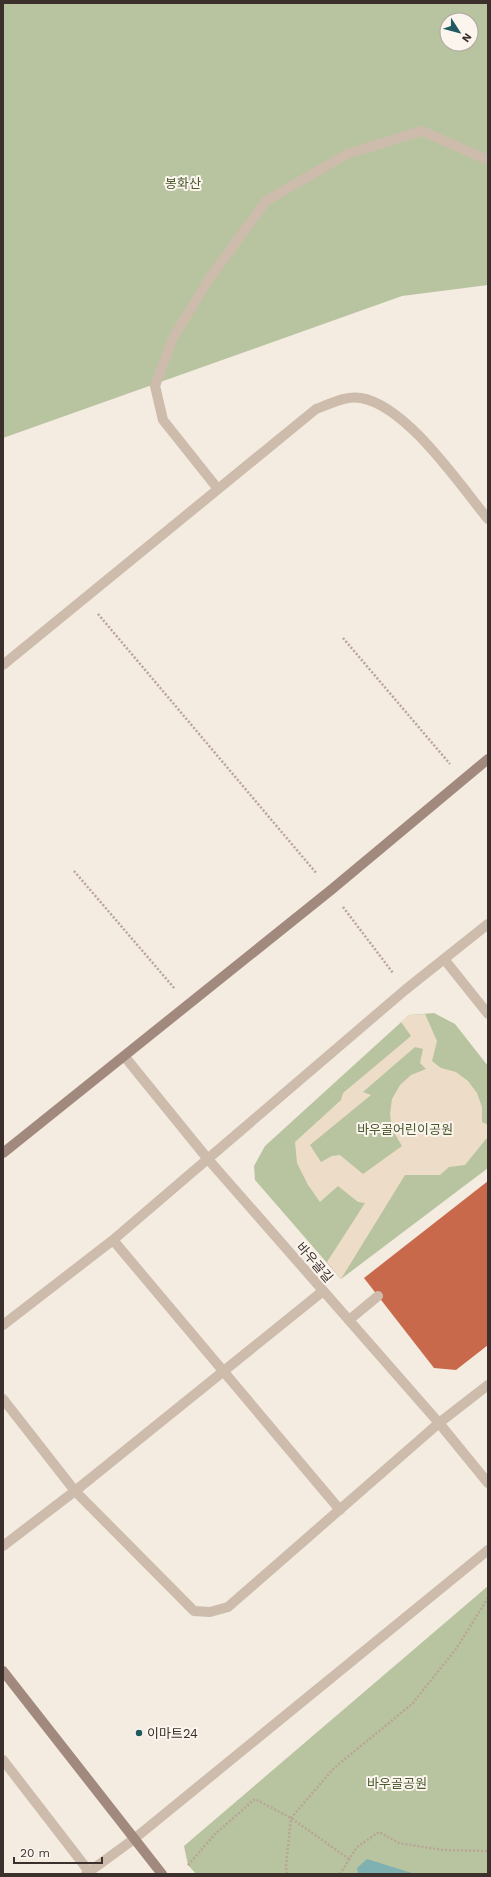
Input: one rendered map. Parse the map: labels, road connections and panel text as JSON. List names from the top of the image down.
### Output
{
  "streets": {
    "street": ["바우골길"]
  },
  "parks": ["봉화산", "바우골어린이공원", "바우골공원"],
  "places": ["이마트24"],
  "scale_bar": "20 m",
  "north": "bottom right"
}
